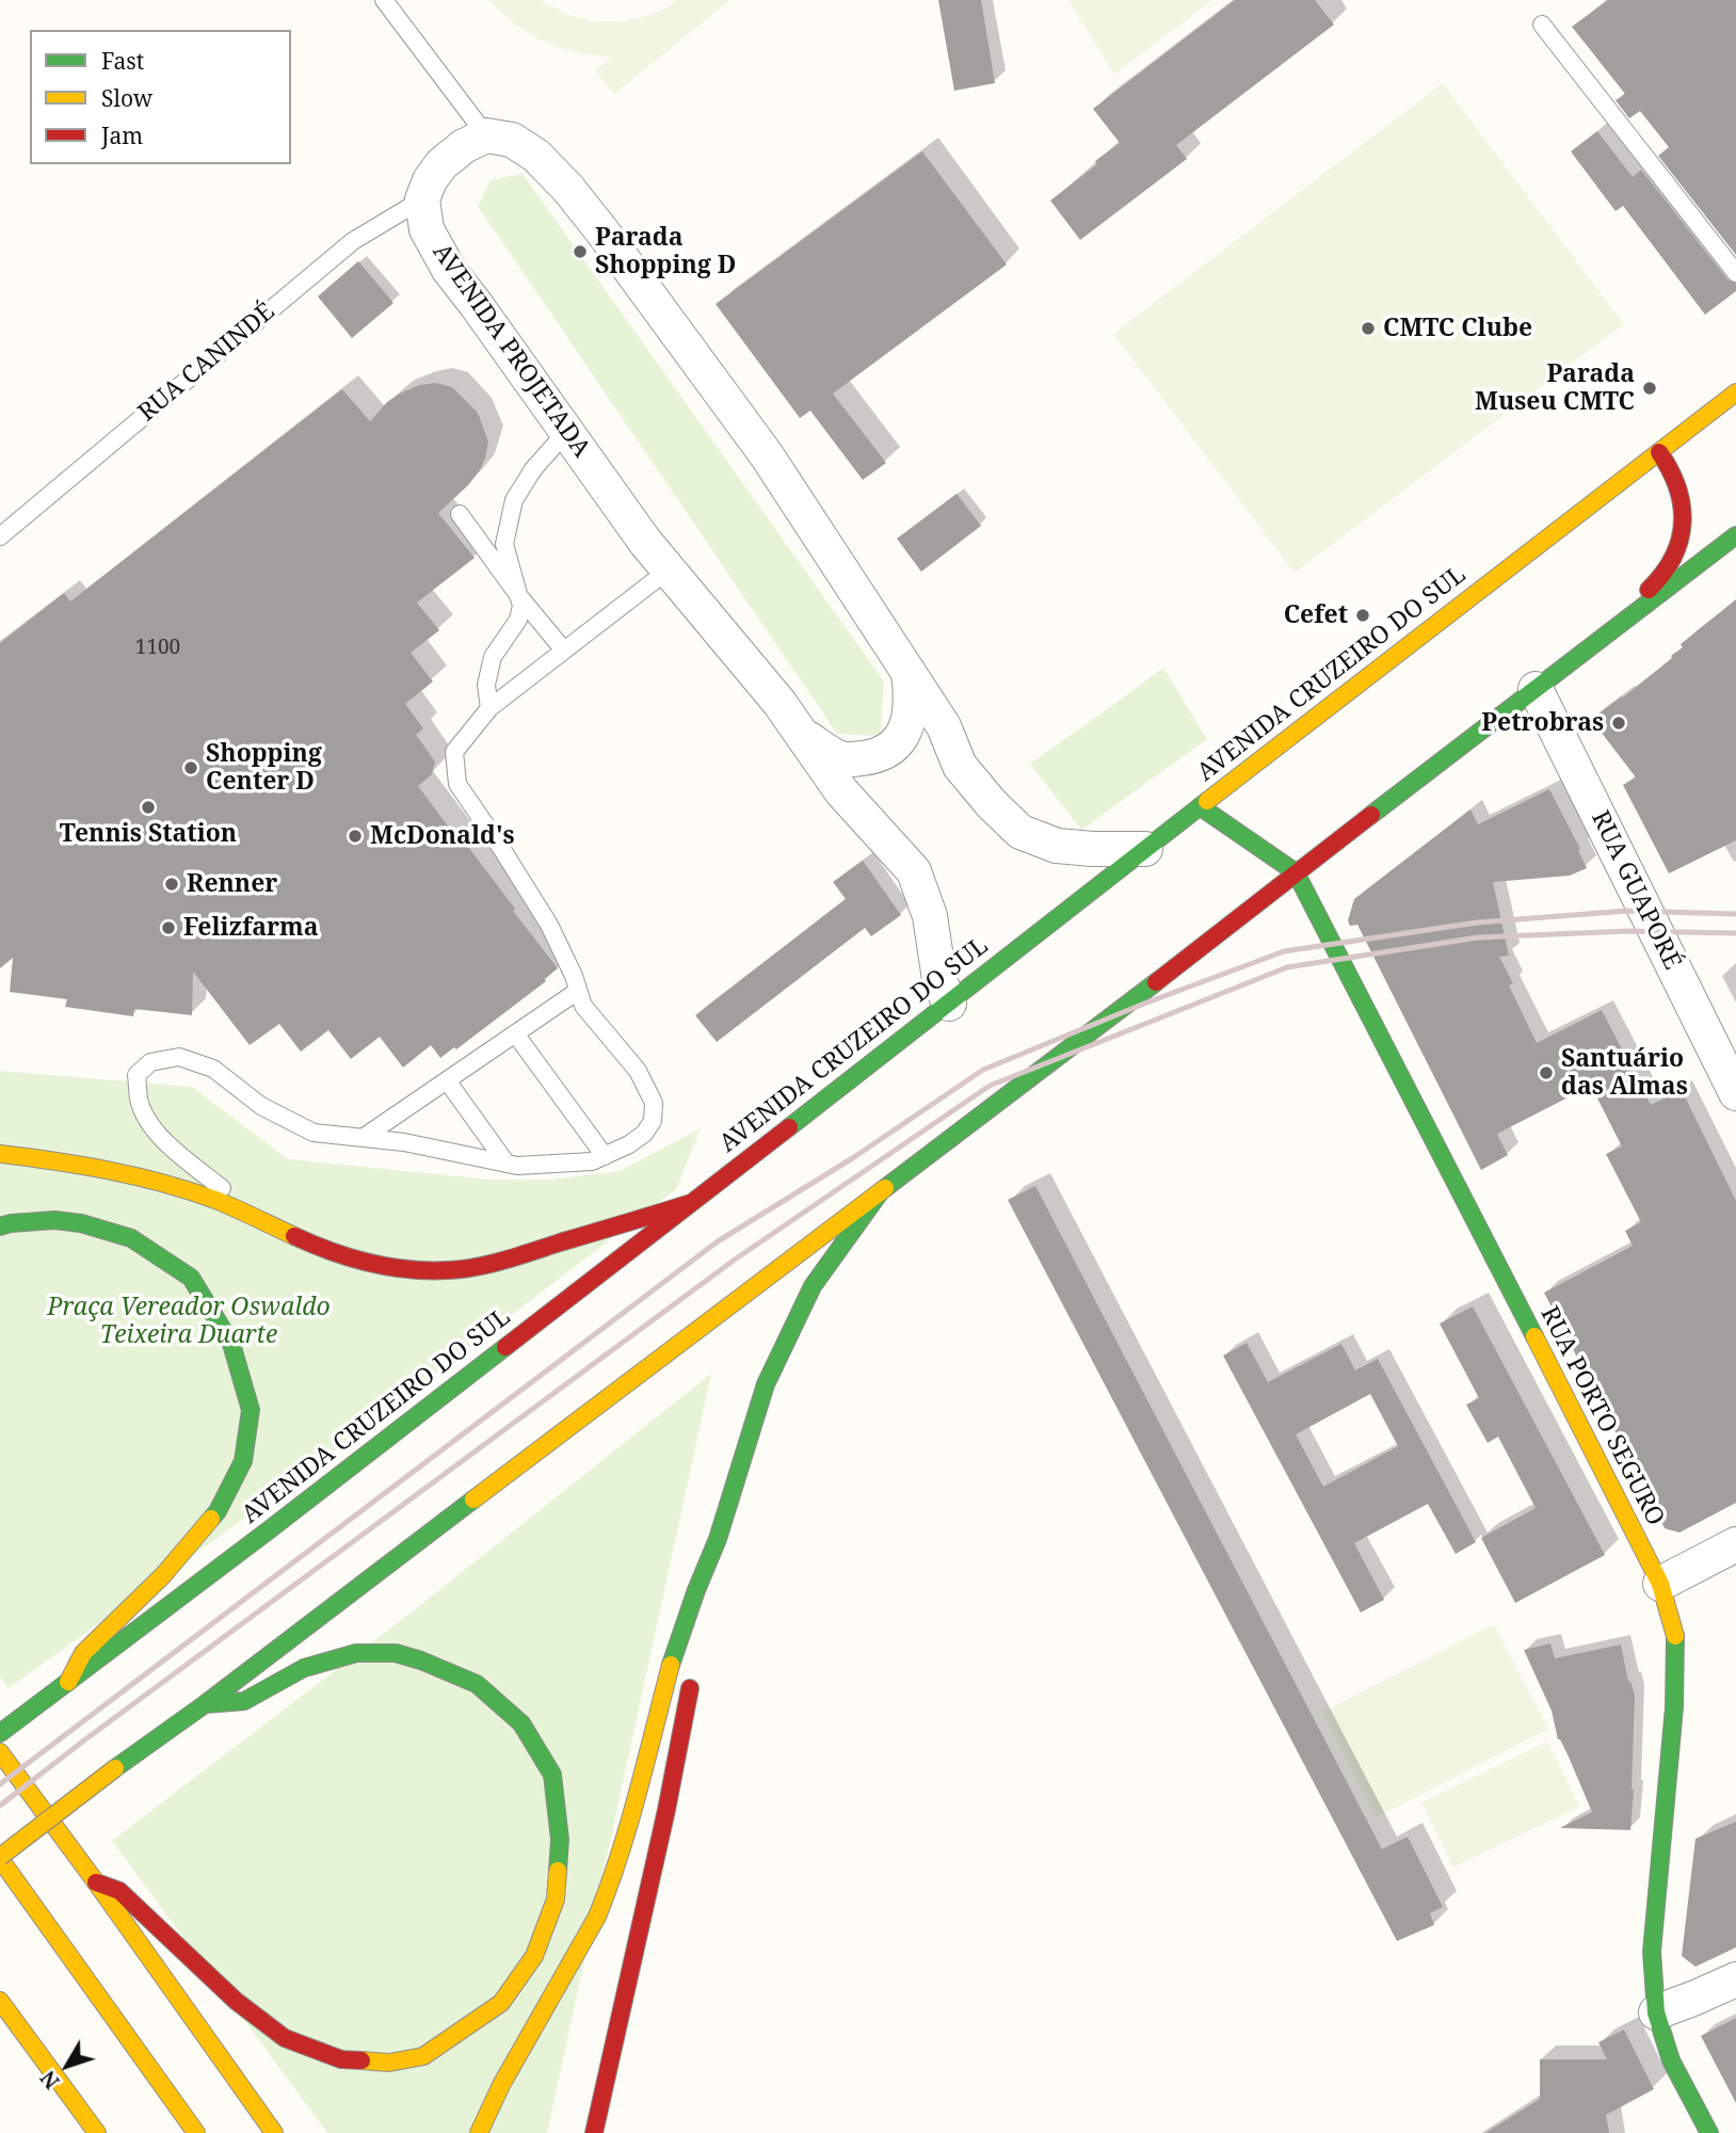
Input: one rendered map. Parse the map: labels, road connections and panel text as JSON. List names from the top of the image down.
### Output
{
  "streets": {
    "main road": ["AVENIDA CRUZEIRO DO SUL", "RUA PORTO SEGURO"],
    "street": ["AVENIDA PROJETADA", "RUA GUAPORÉ"],
    "lane": ["RUA CANINDÉ"]
  },
  "crossings": [
    ["AVENIDA PROJETADA", "RUA CANINDÉ"],
    ["AVENIDA PROJETADA", "AVENIDA CRUZEIRO DO SUL"],
    ["AVENIDA CRUZEIRO DO SUL", "RUA PORTO SEGURO"]
  ],
  "parks": ["Praça Vereador Oswaldo Teixeira Duarte"],
  "places": [
    "Parada Shopping D",
    "CMTC Clube",
    "Parada Museu CMTC",
    "Cefet",
    "Petrobras",
    "Shopping Center D",
    "Tennis Station",
    "McDonald's",
    "Renner",
    "Felizfarma",
    "Santuário das Almas"
  ],
  "house_numbers": ["1100"],
  "legend": ["Fast", "Slow", "Jam"],
  "north": "bottom left"
}
